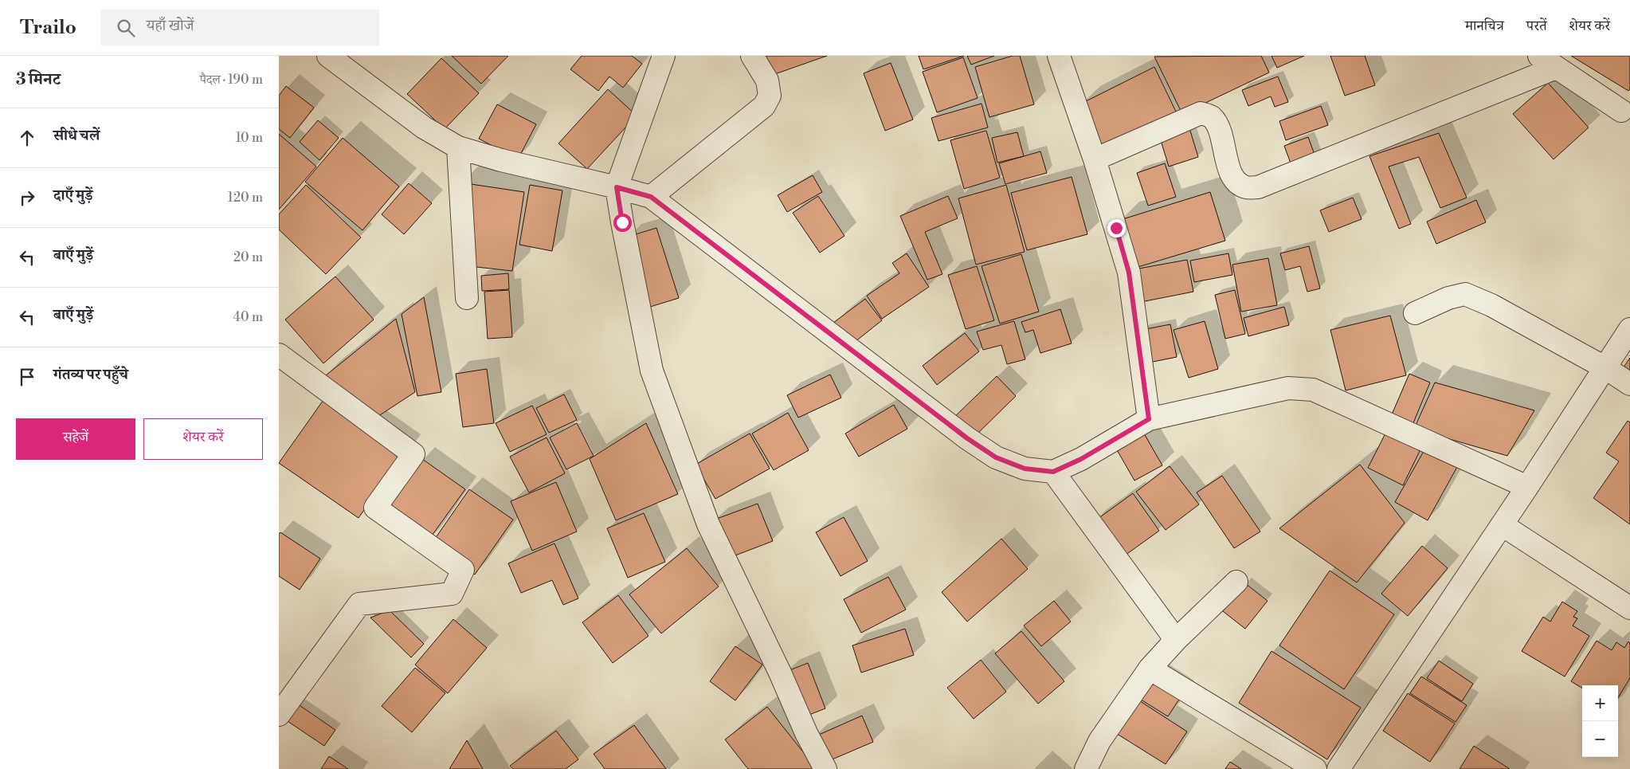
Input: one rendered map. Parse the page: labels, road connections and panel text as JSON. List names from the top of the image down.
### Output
{
  "page": {
    "header": "Trailo",
    "search": "यहाँ खोजें",
    "nav": ["मानचित्र", "परतें", "शेयर करें"],
    "heading": ["3 मिनट", "पैदल · 190 m"],
    "list": [
      ["सीधे चलें", "10 m"],
      ["दाएँ मुड़ें", "120 m"],
      ["बाएँ मुड़ें", "20 m"],
      ["बाएँ मुड़ें", "40 m"],
      "गंतव्य पर पहुँचे"
    ],
    "buttons": ["सहेजें", "शेयर करें"],
    "map_buttons": ["+", "−"]
  }
}
